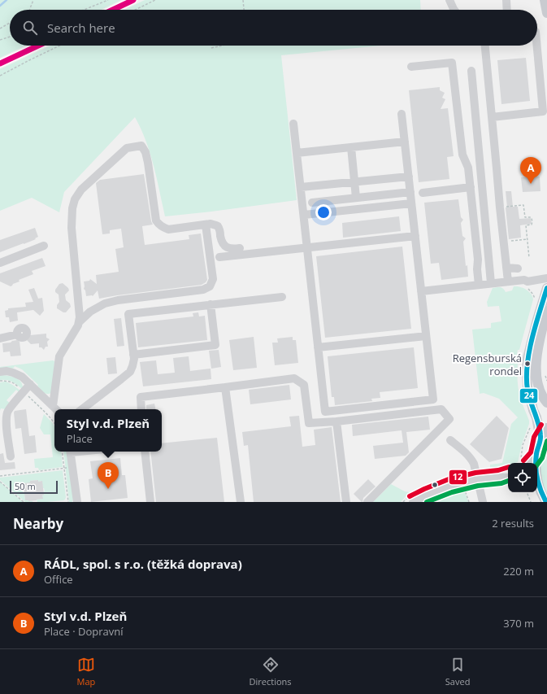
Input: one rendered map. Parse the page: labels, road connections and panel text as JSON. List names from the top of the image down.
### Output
{
  "places": ["Regensburská rondel"],
  "lines": ["transit line 24", "transit line 12"],
  "scale_bar": "50 m",
  "page": {
    "search": "Search here",
    "pins": ["A", "B"],
    "popup": ["Styl v.d. Plzeň", "Place"],
    "scale": "50 m",
    "heading": ["Nearby", "2 results"],
    "list": [
      {
        "mark": "A",
        "name": "RÁDL, spol. s r.o. (těžká doprava)",
        "note": "Office",
        "value": "220 m"
      },
      {
        "mark": "B",
        "name": "Styl v.d. Plzeň",
        "note": "Place · Dopravní",
        "value": "370 m"
      }
    ],
    "nav": ["Map", "Directions", "Saved"]
  }
}
